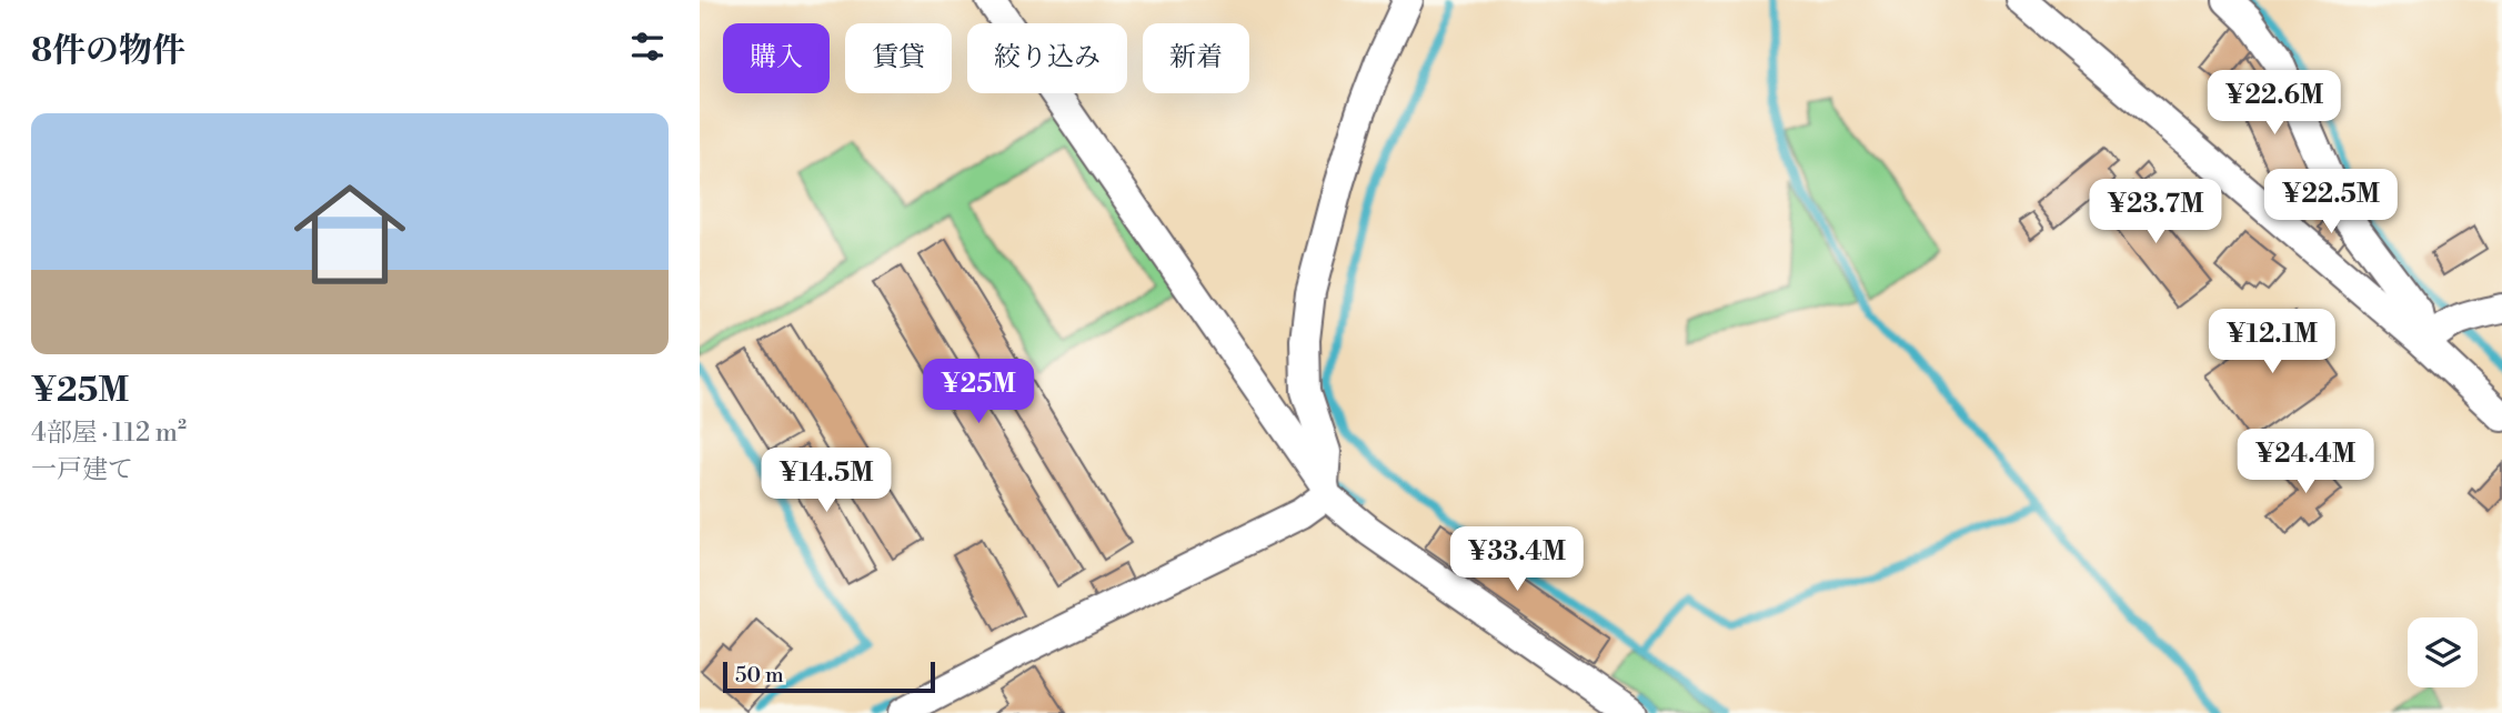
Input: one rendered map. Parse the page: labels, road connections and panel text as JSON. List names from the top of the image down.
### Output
{
  "scale_bar": "50 m",
  "page": {
    "heading": "8件の物件",
    "chip": [
      "購入",
      "賃貸",
      "絞り込み",
      "新着"
    ],
    "price": [
      "¥22.6M",
      "¥22.5M",
      "¥23.7M",
      "¥12.1M",
      "¥25M",
      "¥24.4M",
      "¥14.5M",
      "¥33.4M"
    ],
    "list": [
      {
        "name": "¥25M",
        "note": "4部屋 · 112 m² · 一戸建て"
      }
    ],
    "scale": "50 m"
  }
}
